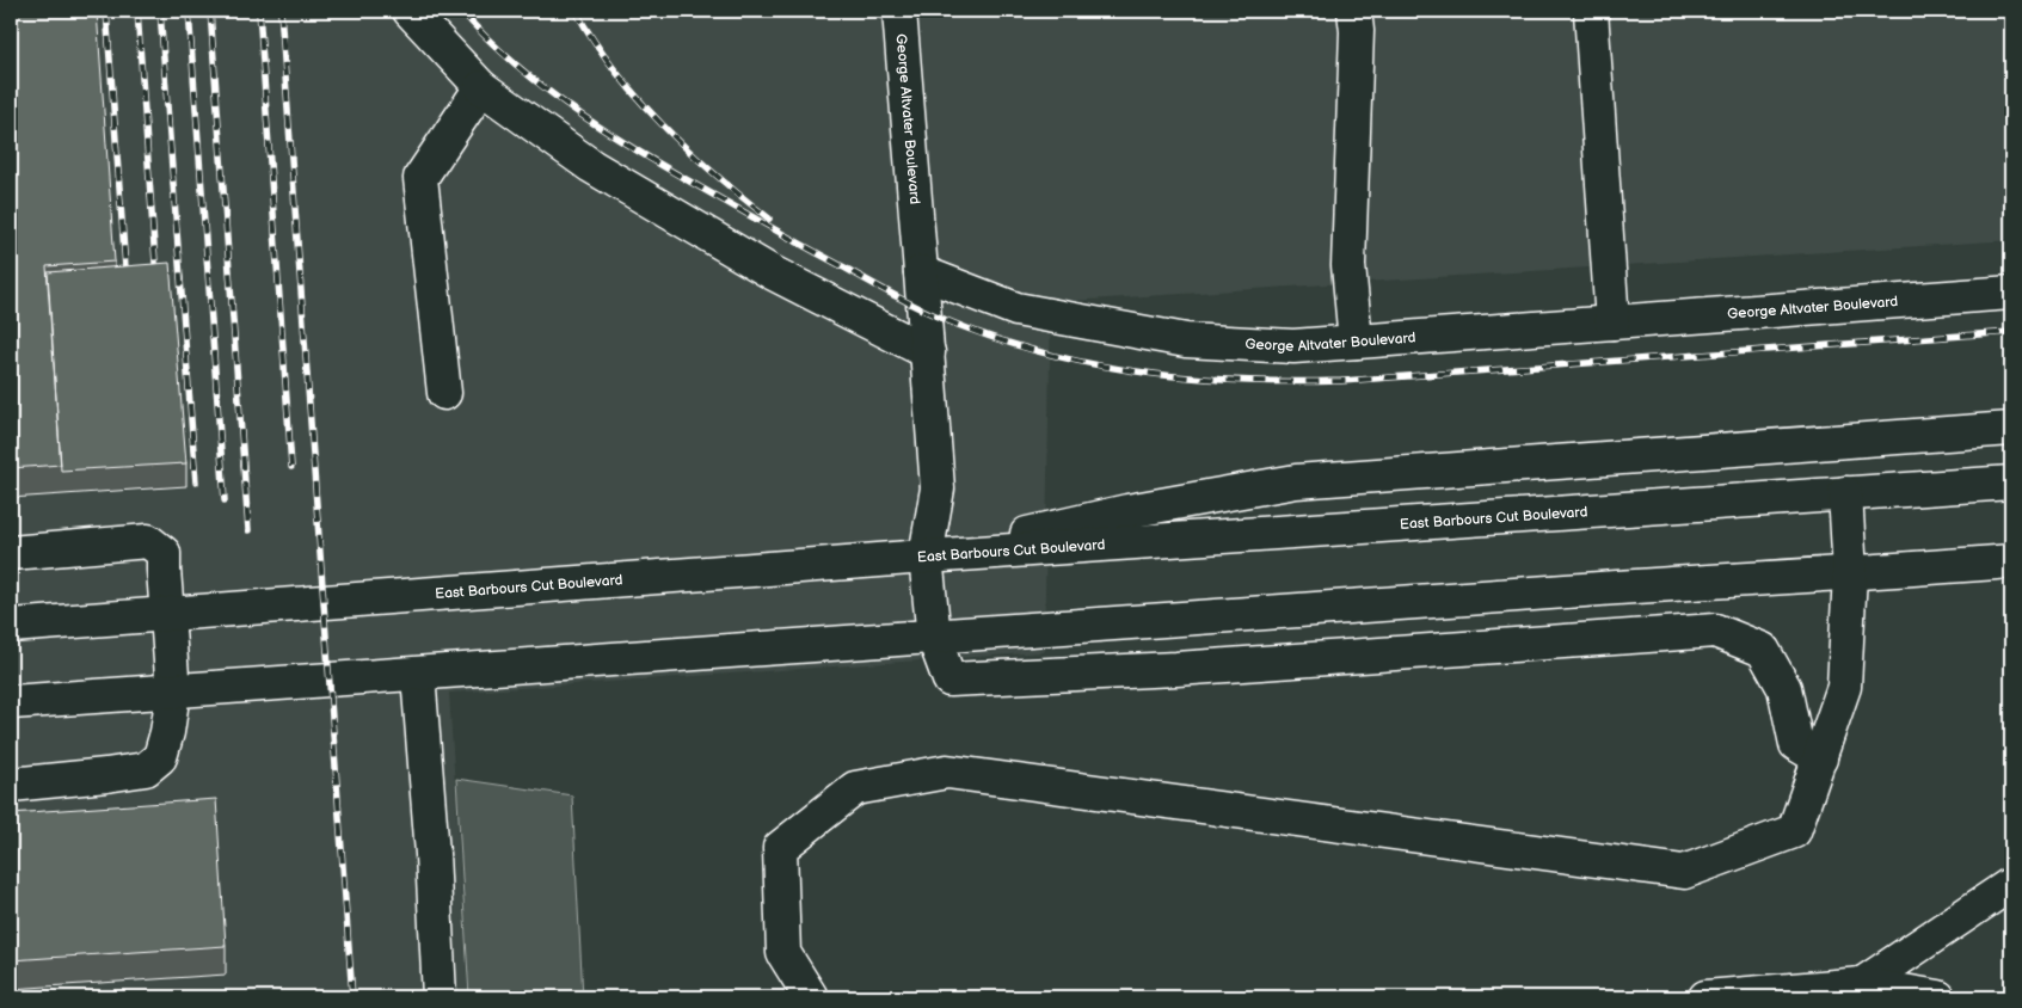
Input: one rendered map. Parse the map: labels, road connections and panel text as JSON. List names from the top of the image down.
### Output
{
  "streets": {
    "street": ["George Altvater Boulevard", "East Barbours Cut Boulevard"]
  }
}
